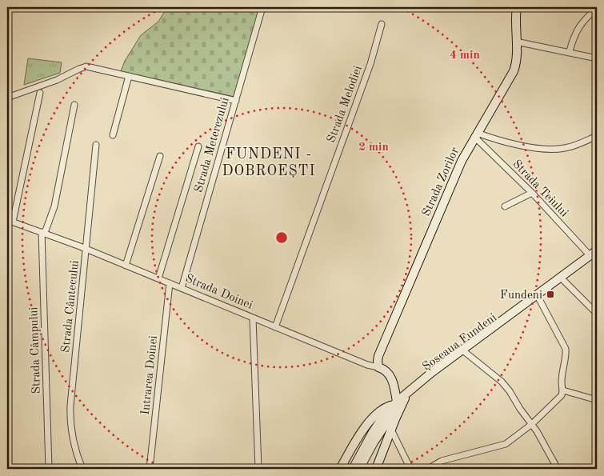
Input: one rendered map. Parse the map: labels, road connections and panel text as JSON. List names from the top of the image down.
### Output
{
  "streets": {
    "main road": ["Strada Zorilor", "Strada Doinei", "Șoseaua Fundeni"],
    "street": [
      "Strada Melodiei",
      "Strada Meterezului",
      "Strada Teiului",
      "Strada Cântecului",
      "Strada Câmpului",
      "Intrarea Doinei"
    ]
  },
  "crossings": [
    ["Strada Melodiei", "Strada Doinei"],
    ["Strada Meterezului", "Strada Doinei"],
    ["Strada Zorilor", "Strada Teiului"],
    ["Strada Zorilor", "Strada Doinei"],
    ["Strada Teiului", "Șoseaua Fundeni"],
    ["Strada Doinei", "Strada Cântecului"],
    ["Strada Doinei", "Șoseaua Fundeni"],
    ["Strada Doinei", "Strada Câmpului"],
    ["Strada Doinei", "Intrarea Doinei"]
  ],
  "districts": ["FUNDENI - DOBROEȘTI"],
  "places": {
    "transit": ["Fundeni"]
  },
  "rings": ["4 min", "2 min"]
}
